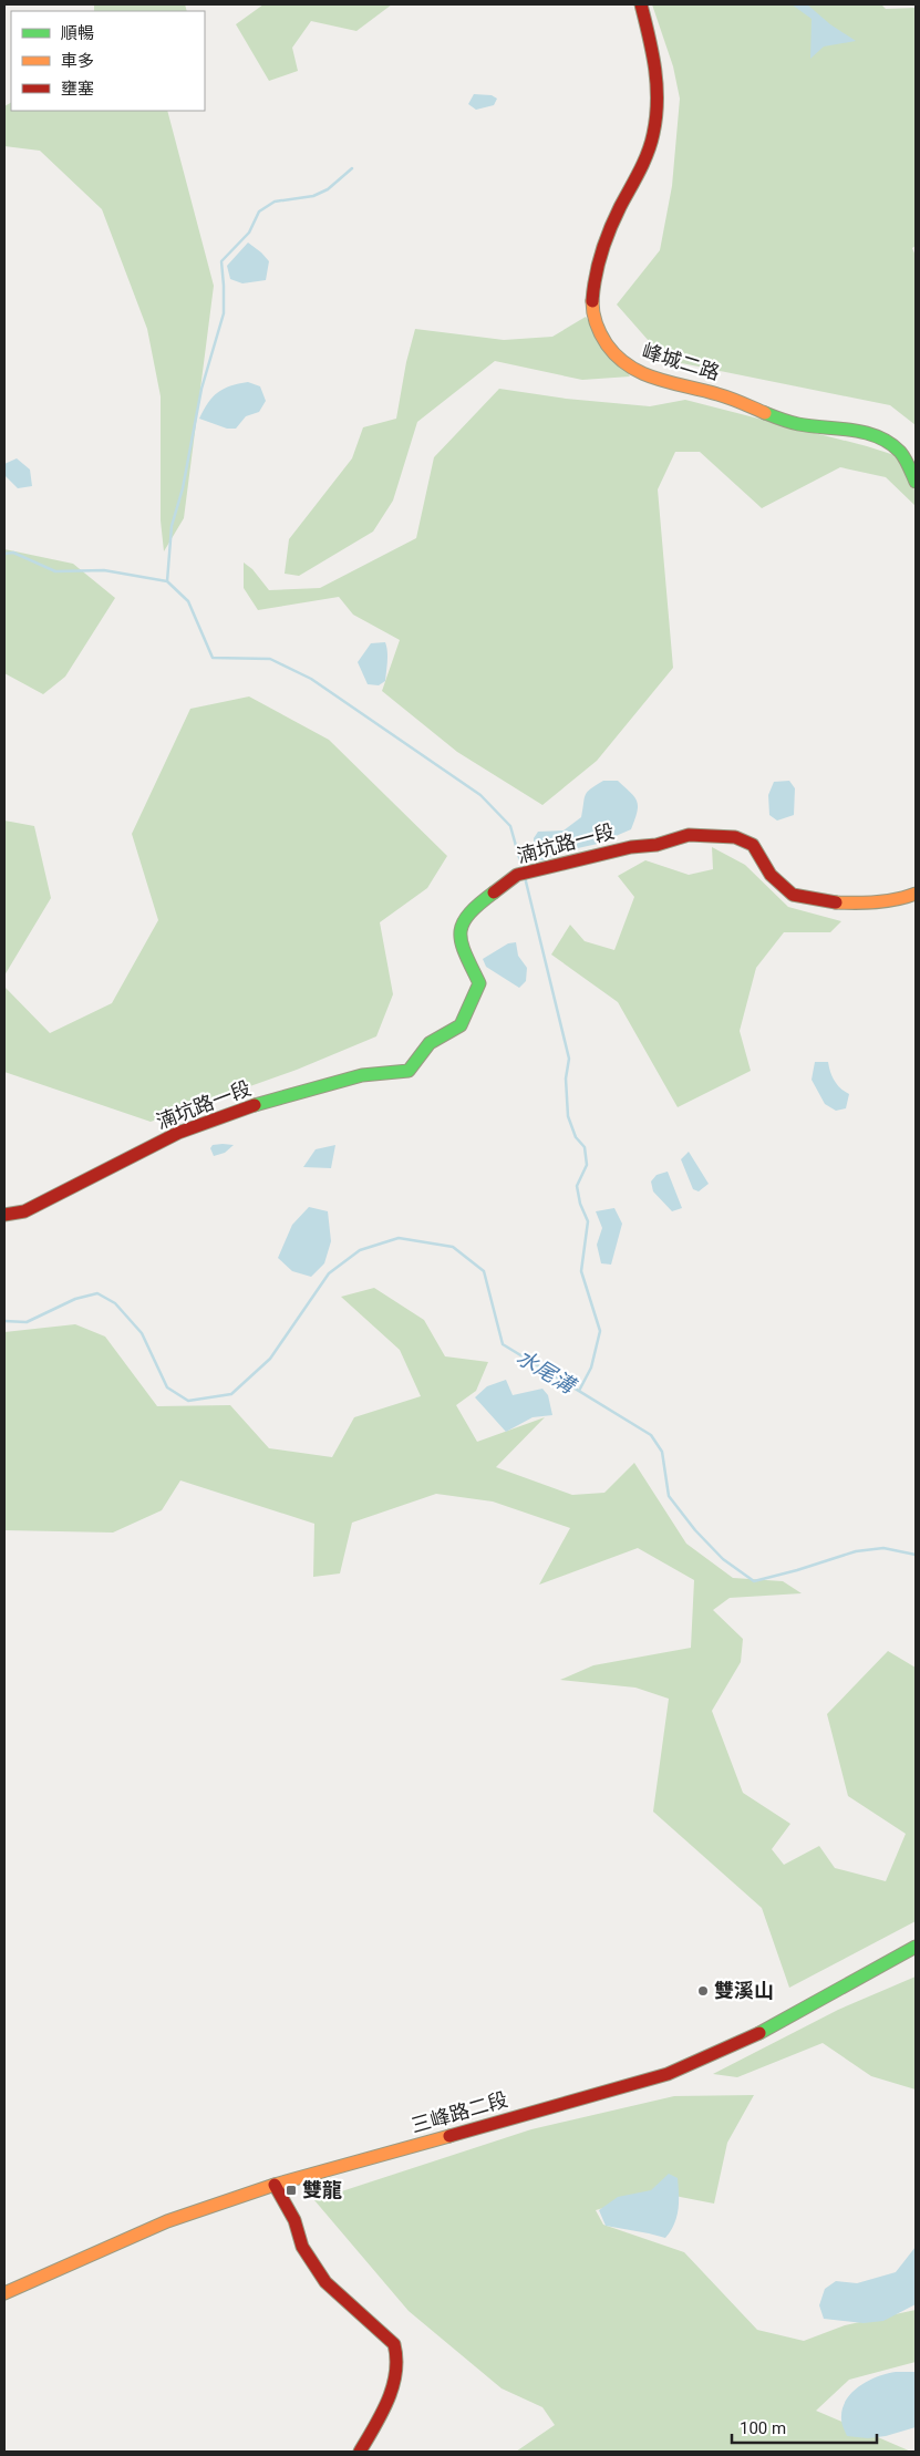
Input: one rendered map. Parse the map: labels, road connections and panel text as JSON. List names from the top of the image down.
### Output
{
  "streets": {
    "street": ["峰城二路", "湳坑路一段", "三峰路二段"]
  },
  "water": ["水尾溝"],
  "places": {
    "other": ["雙溪山"],
    "transit": ["雙龍"]
  },
  "legend": ["順暢", "車多", "壅塞"],
  "scale_bar": "100 m"
}
